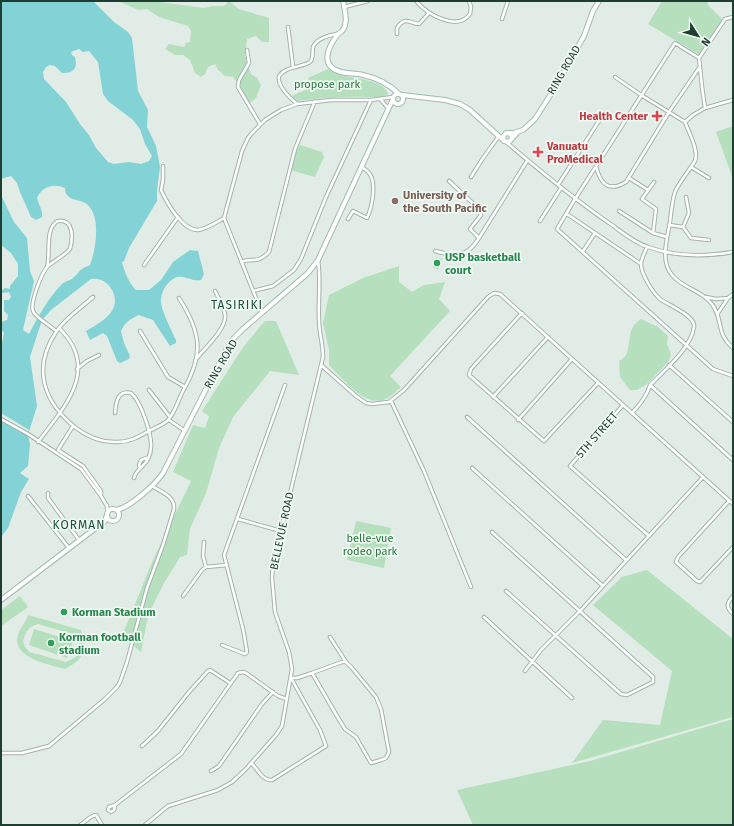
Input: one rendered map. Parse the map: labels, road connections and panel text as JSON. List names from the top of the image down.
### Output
{
  "streets": {
    "main road": ["RING ROAD"],
    "street": ["5TH STREET", "BELLEVUE ROAD"]
  },
  "crossings": [
    ["RING ROAD", "BELLEVUE ROAD"]
  ],
  "districts": ["TASIRIKI", "KORMAN"],
  "parks": ["propose park", "belle-vue rodeo park"],
  "places": {
    "health": ["Health Center", "Vanuatu ProMedical"],
    "other": [
      "University of the South Pacific",
      "USP basketball court",
      "Korman Stadium",
      "Korman football stadium"
    ]
  },
  "north": "bottom right"
}
